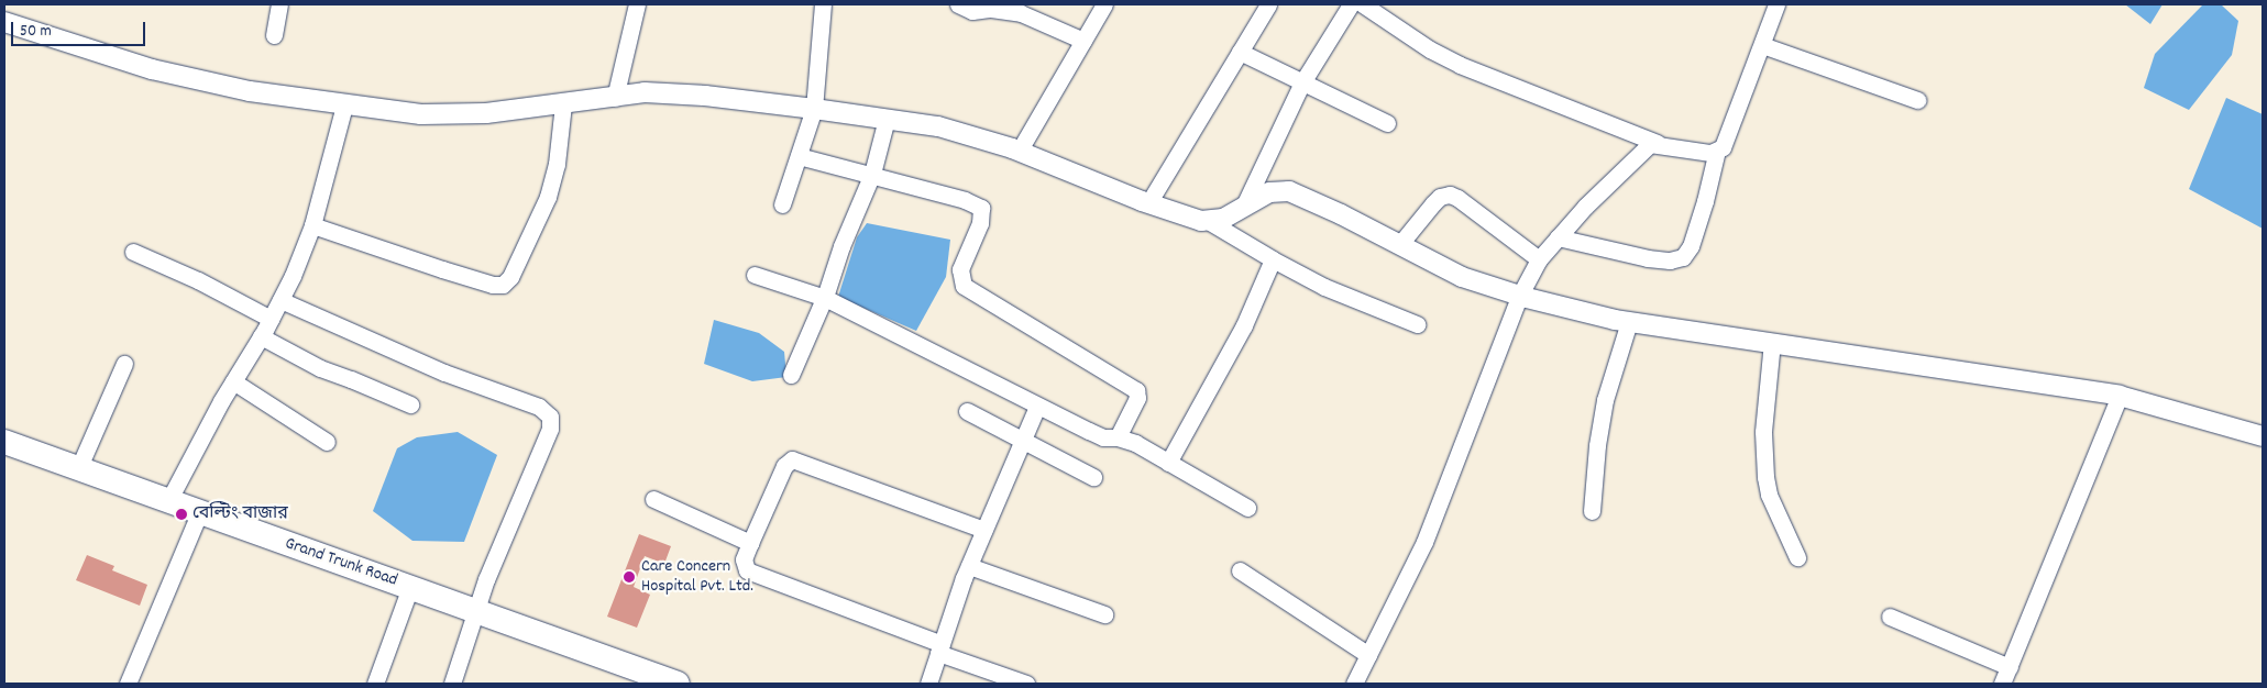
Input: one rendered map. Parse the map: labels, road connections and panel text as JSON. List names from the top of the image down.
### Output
{
  "streets": {
    "main road": ["Grand Trunk Road"]
  },
  "places": ["বেল্টিং বাজার", "Care Concern Hospital Pvt. Ltd."],
  "scale_bar": "50 m"
}
